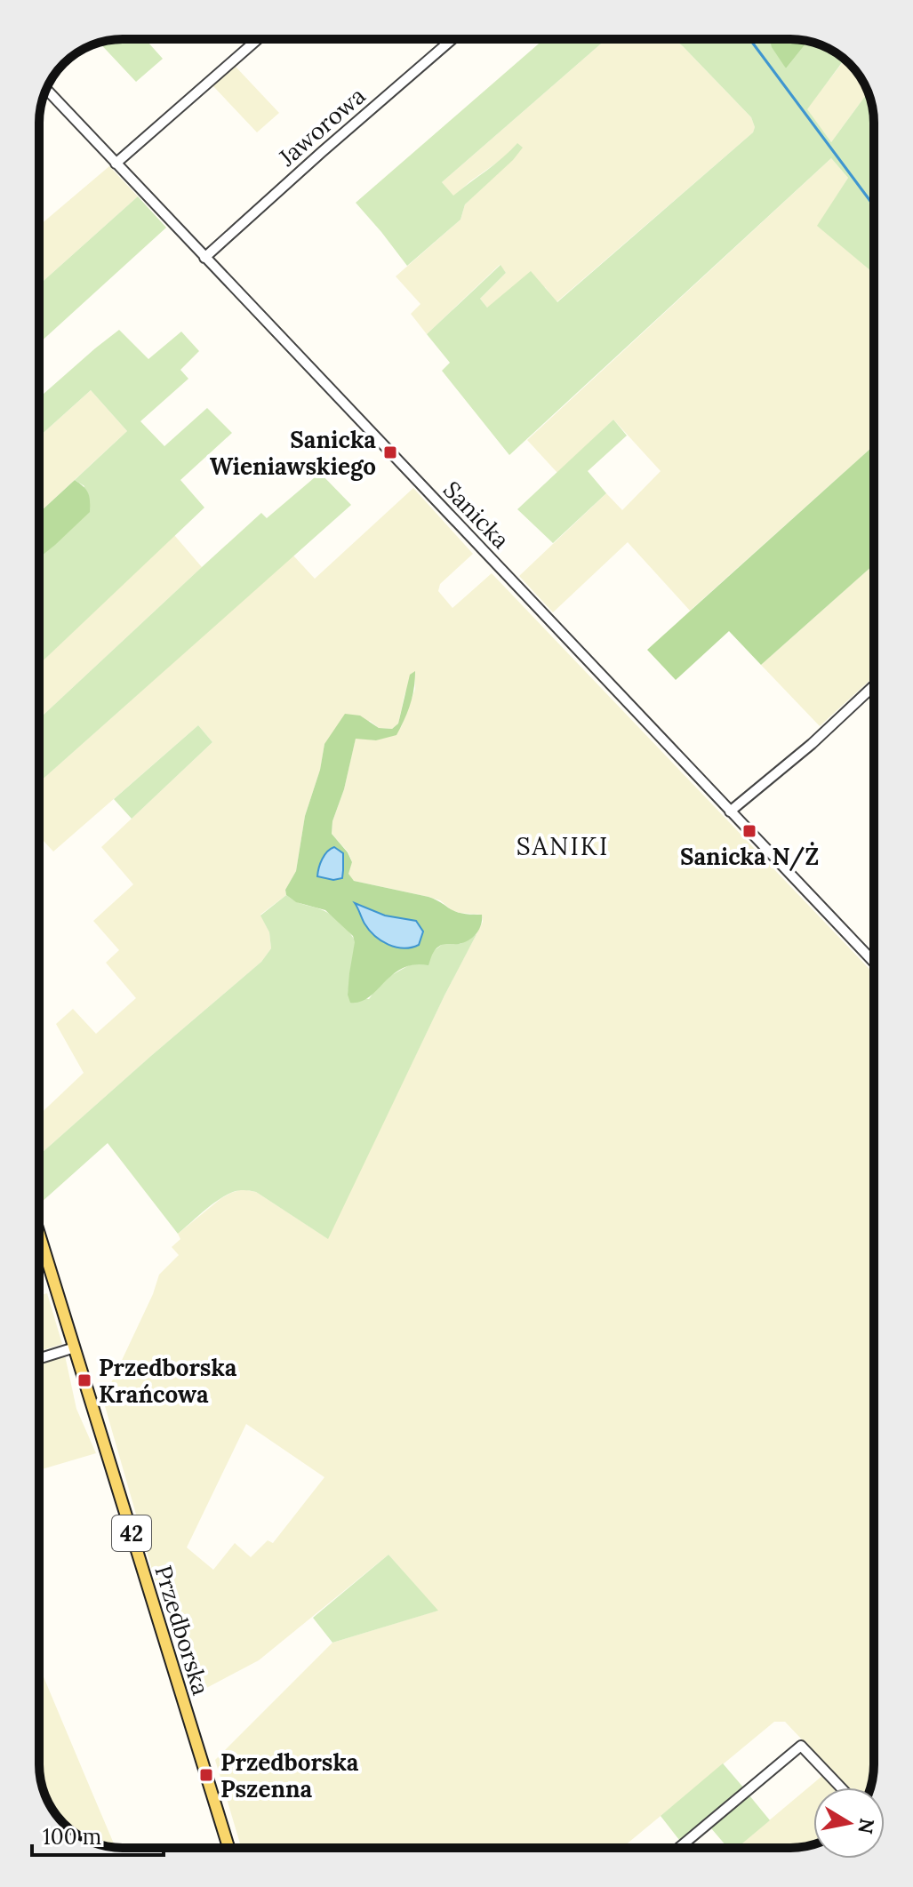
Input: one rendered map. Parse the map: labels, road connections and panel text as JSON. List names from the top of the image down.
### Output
{
  "streets": {
    "main road": ["42", "Przedborska"],
    "street": ["Jaworowa", "Sanicka"]
  },
  "crossings": [
    ["Jaworowa", "Sanicka"]
  ],
  "districts": ["SANIKI"],
  "places": {
    "transit": [
      "Sanicka Wieniawskiego",
      "Sanicka N/Ż",
      "Przedborska Krańcowa",
      "Przedborska Pszenna"
    ]
  },
  "scale_bar": "100 m",
  "north": "right"
}
